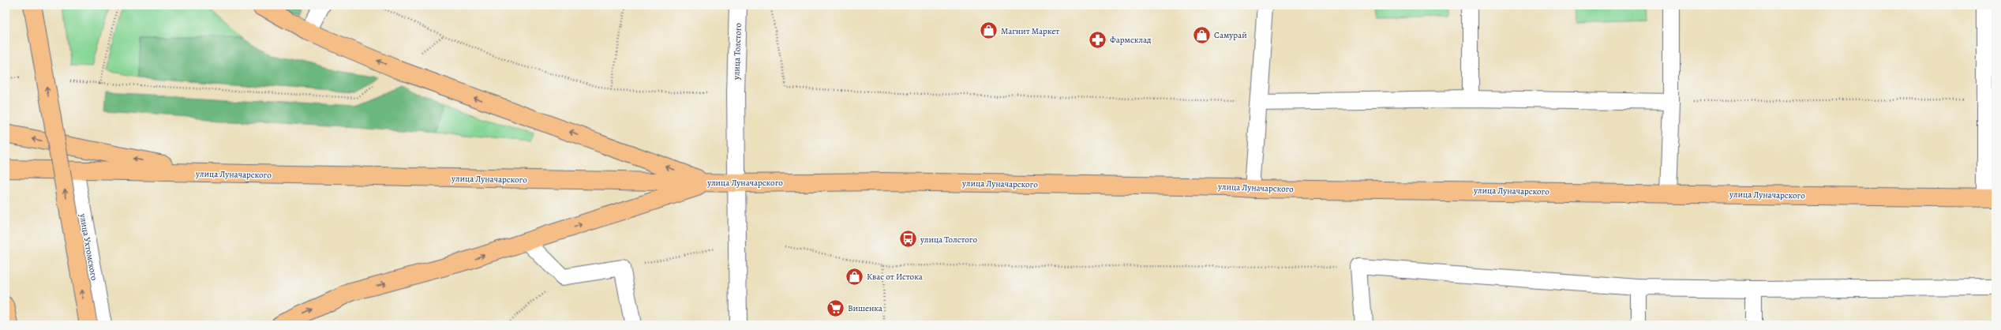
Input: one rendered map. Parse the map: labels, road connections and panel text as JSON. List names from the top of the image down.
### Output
{
  "streets": {
    "main road": ["улица Луначарского"],
    "street": ["улица Толстого", "улица Ухтомского"]
  },
  "crossings": [
    ["улица Толстого", "улица Луначарского"],
    ["улица Луначарского", "улица Ухтомского"]
  ],
  "places": {
    "shop": ["Магнит Маркет", "Самурай", "Квас от Истока"],
    "pharmacy": ["Фармсклад"],
    "bus stop": ["улица Толстого"],
    "supermarket": ["Вишенка"]
  }
}
